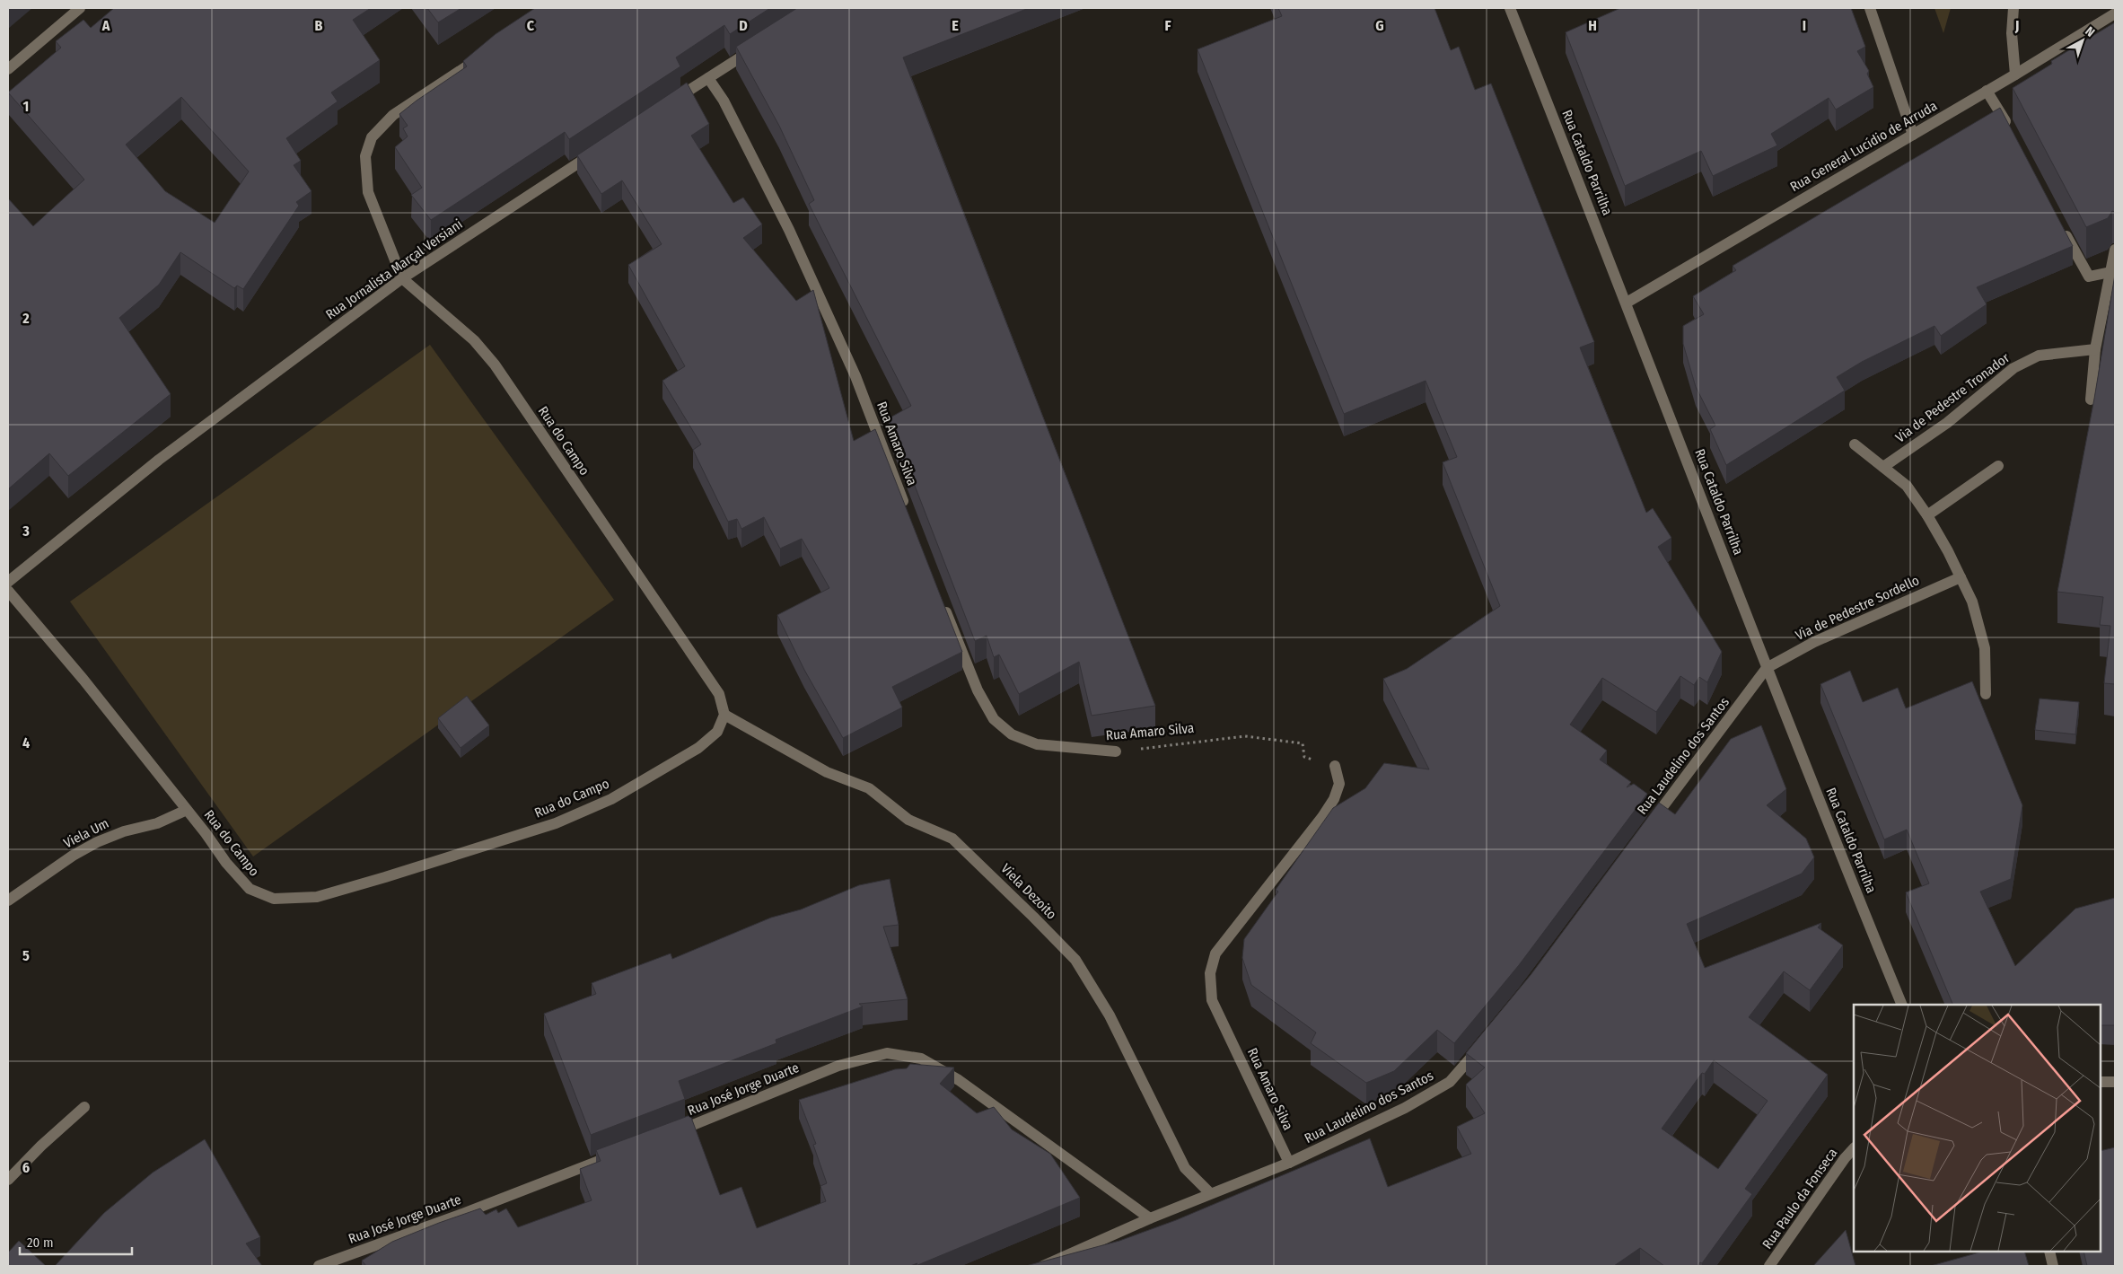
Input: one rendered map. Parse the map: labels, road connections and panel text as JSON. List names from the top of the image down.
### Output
{
  "streets": {
    "street": [
      "Rua General Lucídio de Arruda",
      "Rua Cataldo Parrilha",
      "Rua Jornalista Marçal Versiani",
      "Via de Pedestre Tronador",
      "Rua do Campo",
      "Rua Amaro Silva",
      "Via de Pedestre Sordello",
      "Rua Laudelino dos Santos",
      "Viela Um",
      "Viela Dezoito",
      "Rua José Jorge Duarte",
      "Rua Paulo da Fonseca"
    ]
  },
  "crossings": [
    ["Rua General Lucídio de Arruda", "Rua Cataldo Parrilha"],
    ["Rua Cataldo Parrilha", "Via de Pedestre Sordello"],
    ["Rua Cataldo Parrilha", "Rua Laudelino dos Santos"],
    ["Rua Jornalista Marçal Versiani", "Rua do Campo"],
    ["Rua do Campo", "Viela Um"],
    ["Rua do Campo", "Viela Dezoito"],
    ["Rua Amaro Silva", "Rua Laudelino dos Santos"],
    ["Via de Pedestre Sordello", "Rua Laudelino dos Santos"],
    ["Rua Laudelino dos Santos", "Viela Dezoito"],
    ["Rua Laudelino dos Santos", "Rua José Jorge Duarte"]
  ],
  "scale_bar": "20 m",
  "north": "top right",
  "grid": {
    "columns": [
      "A",
      "B",
      "C",
      "D",
      "E",
      "F",
      "G",
      "H",
      "I",
      "J"
    ],
    "rows": [
      "1",
      "2",
      "3",
      "4",
      "5",
      "6"
    ]
  }
}
